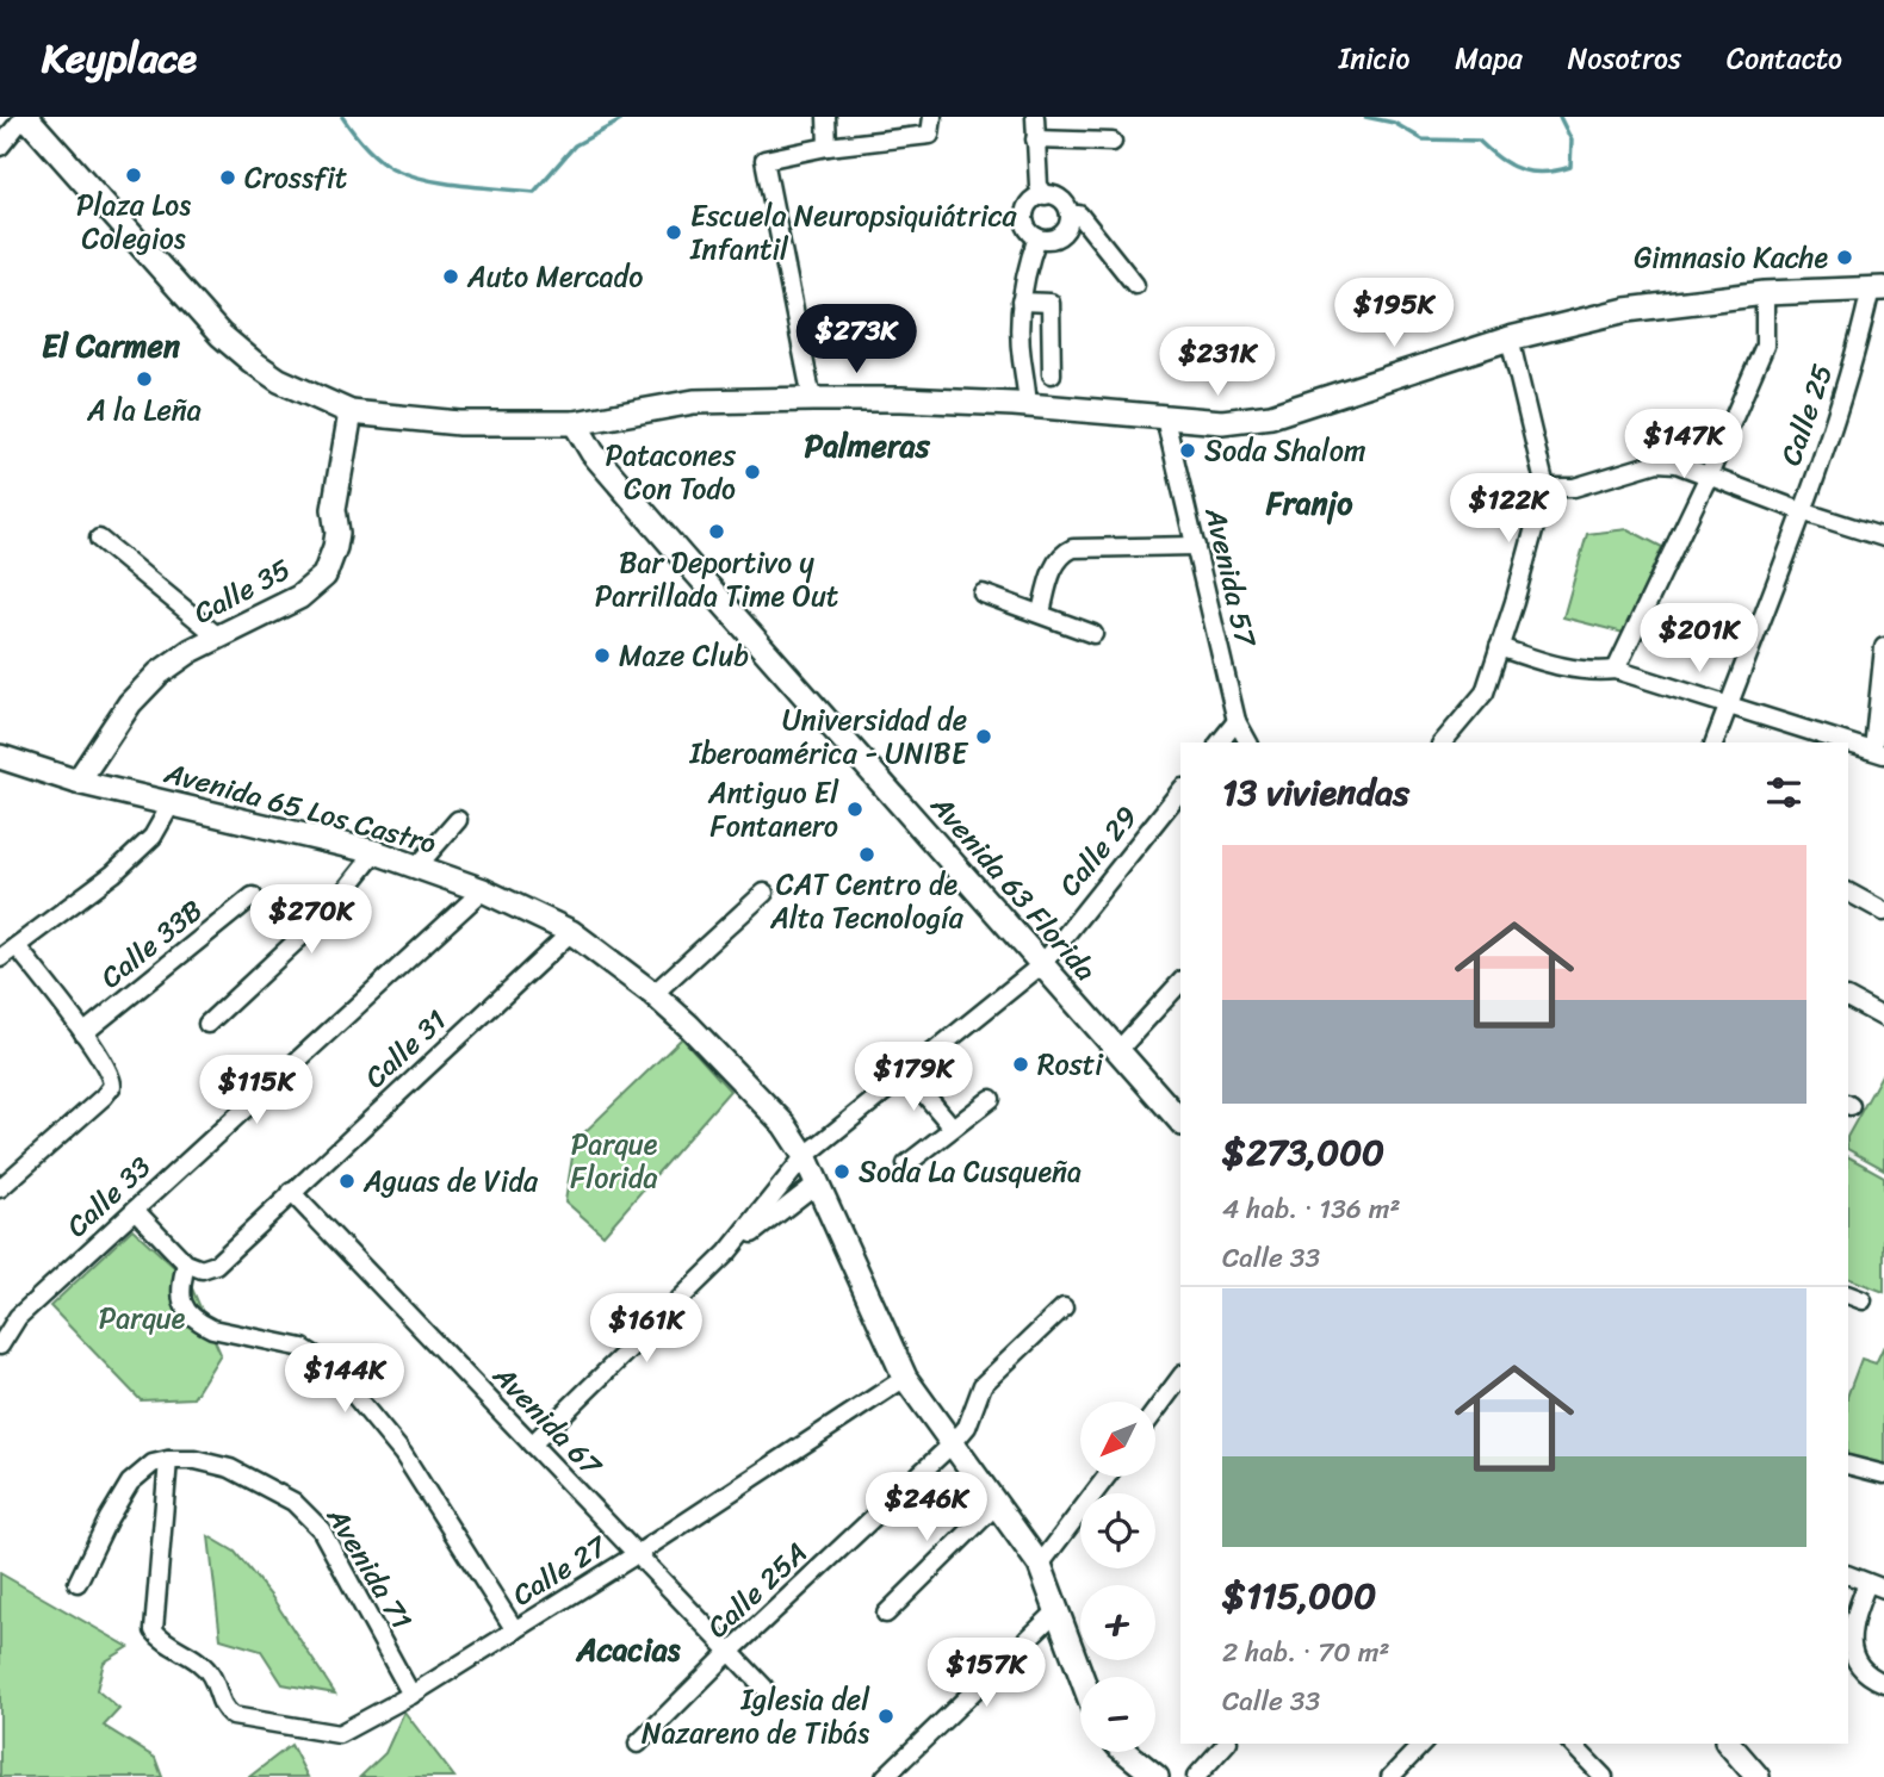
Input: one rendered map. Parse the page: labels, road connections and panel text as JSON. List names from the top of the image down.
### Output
{
  "streets": {
    "main road": ["Calle 35", "Avenida 65 Los Castro", "Avenida 63 Florida"],
    "street": [
      "Calle 25",
      "Avenida 57",
      "Calle 29",
      "Calle 33B",
      "Calle 31",
      "Calle 33",
      "Avenida 67",
      "Avenida 71",
      "Calle 27",
      "Calle 25A"
    ]
  },
  "crossings": [
    ["Calle 35", "Avenida 65 Los Castro"],
    ["Avenida 65 Los Castro", "Calle 29"],
    ["Avenida 65 Los Castro", "Calle 31"],
    ["Avenida 65 Los Castro", "Calle 33"],
    ["Avenida 65 Los Castro", "Calle 27"],
    ["Avenida 65 Los Castro", "Calle 25A"],
    ["Calle 29", "Avenida 63 Florida"],
    ["Calle 29", "Avenida 67"],
    ["Calle 31", "Avenida 67"],
    ["Avenida 67", "Calle 27"],
    ["Avenida 67", "Calle 25A"],
    ["Avenida 71", "Calle 27"]
  ],
  "districts": [
    "El Carmen",
    "Palmeras",
    "Franjo",
    "Acacias"
  ],
  "parks": ["Parque Florida", "Parque"],
  "places": [
    "Plaza Los Colegios",
    "Crossfit",
    "Escuela Neuropsiquiátrica Infantil",
    "Gimnasio Kache",
    "Auto Mercado",
    "A la Leña",
    "Soda Shalom",
    "Patacones Con Todo",
    "Bar Deportivo y Parrillada Time Out",
    "Maze Club",
    "Universidad de Iberoamérica - UNIBE",
    "Antiguo El Fontanero",
    "CAT Centro de Alta Tecnología",
    "Rosti",
    "Soda La Cusqueña",
    "Aguas de Vida",
    "Iglesia del Nazareno de Tibás"
  ],
  "north": "bottom left",
  "page": {
    "header": "Keyplace",
    "nav": [
      "Inicio",
      "Mapa",
      "Nosotros",
      "Contacto"
    ],
    "price": [
      "$195K",
      "$273K",
      "$231K",
      "$147K",
      "$122K",
      "$201K",
      "$270K",
      "$179K",
      "$115K",
      "$161K",
      "$144K",
      "$246K",
      "$157K"
    ],
    "heading": "13 viviendas",
    "list": [
      {
        "name": "$273,000",
        "note": "4 hab. · 136 m² · Calle 33"
      },
      {
        "name": "$115,000",
        "note": "2 hab. · 70 m² · Calle 33"
      }
    ],
    "map_buttons": ["+", "−"]
  }
}
